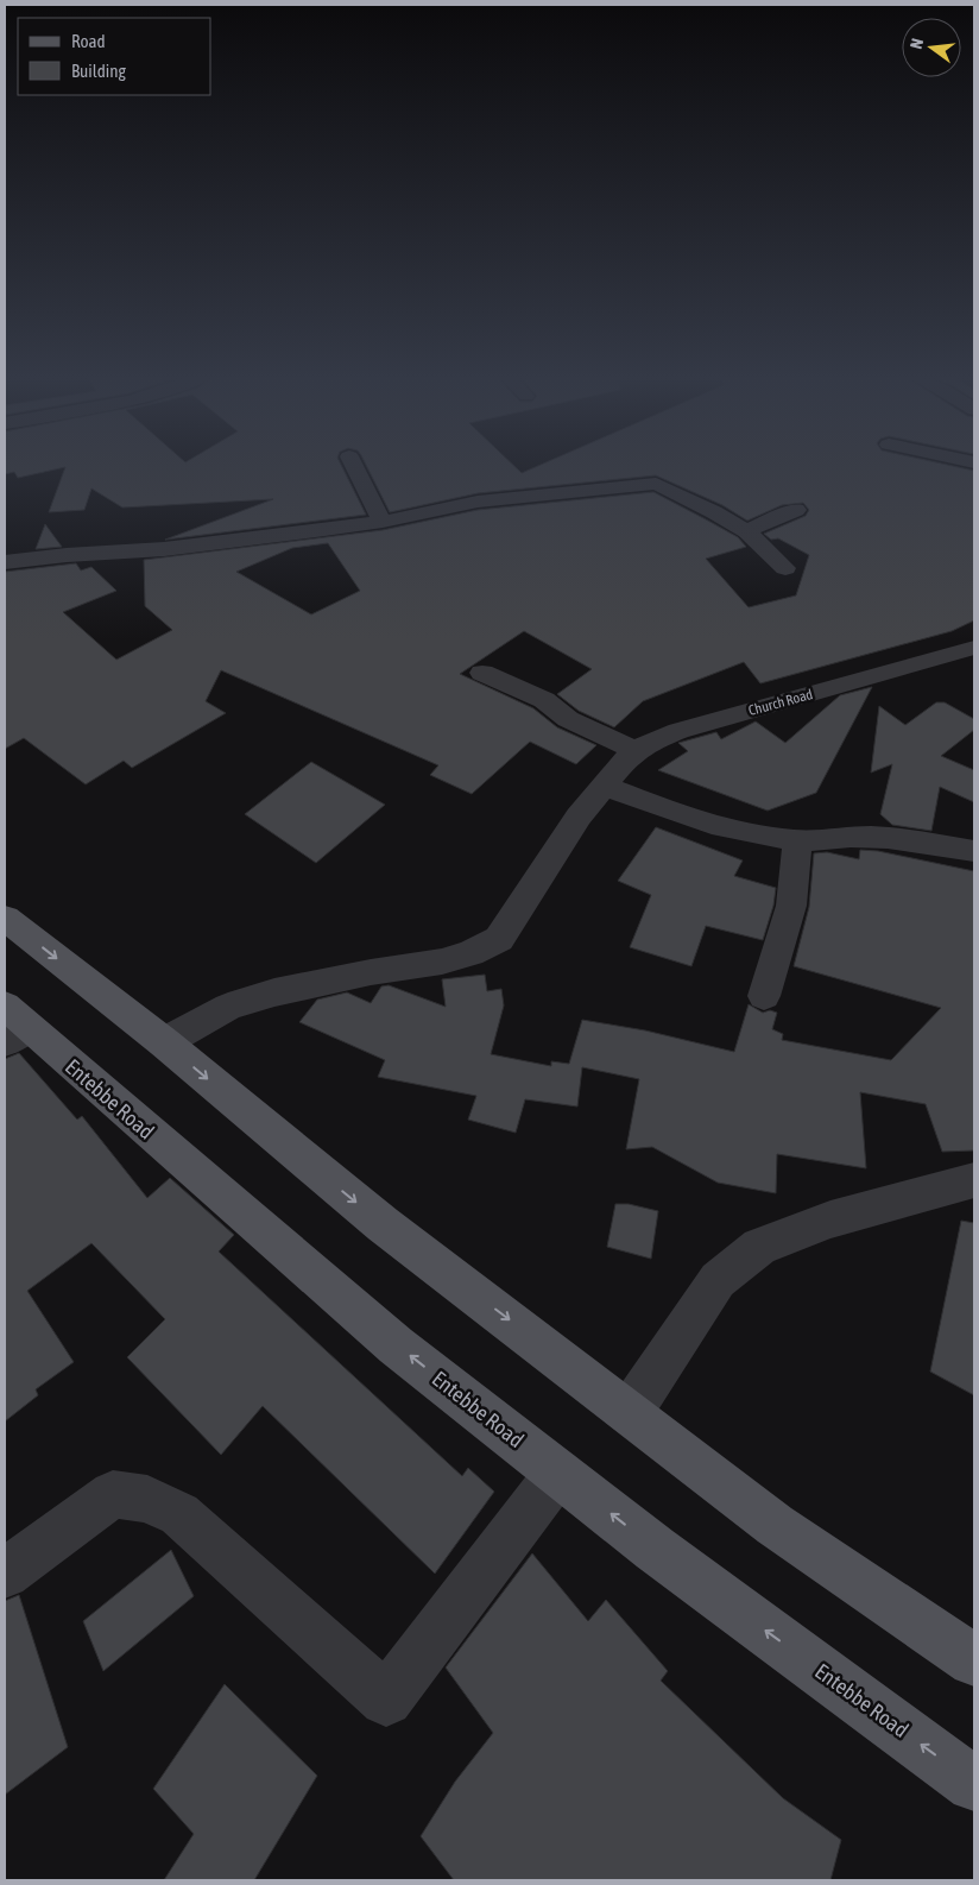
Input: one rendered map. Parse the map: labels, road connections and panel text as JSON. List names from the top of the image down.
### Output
{
  "streets": {
    "main road": ["Entebbe Road"],
    "street": ["Church Road"]
  },
  "legend": ["Road", "Building"],
  "north": "left"
}
